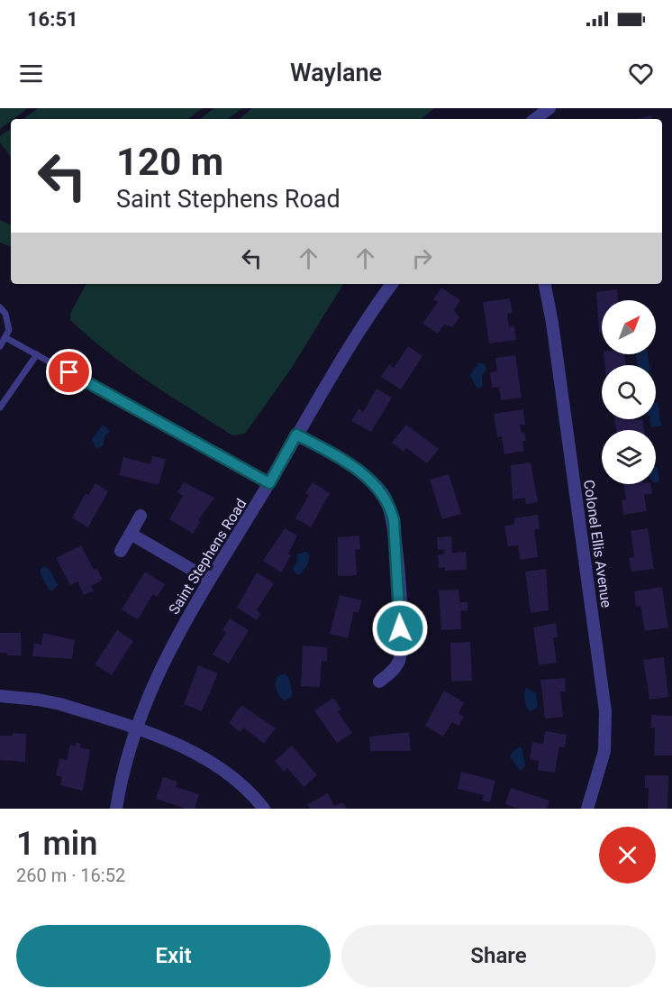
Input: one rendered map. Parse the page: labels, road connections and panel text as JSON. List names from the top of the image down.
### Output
{
  "streets": {
    "street": ["Colonel Ellis Avenue", "Saint Stephens Road"]
  },
  "north": "top right",
  "page": {
    "status": "16:51",
    "header": "Waylane",
    "turn": ["120 m", "Saint Stephens Road"],
    "heading": ["1 min", "260 m · 16:52"],
    "buttons": ["Exit", "Share"]
  }
}
